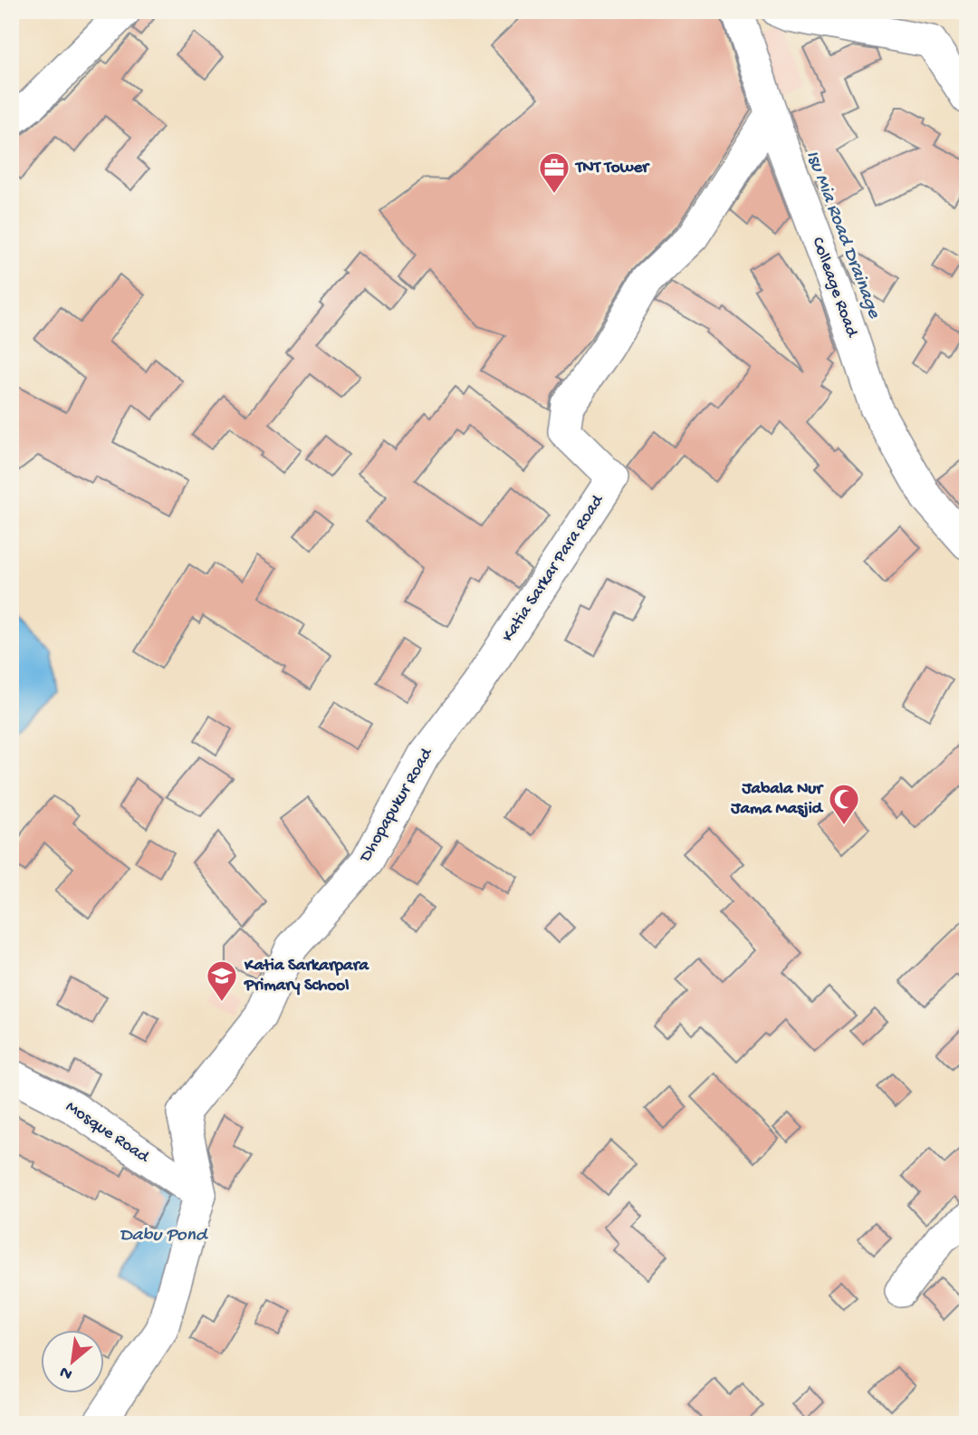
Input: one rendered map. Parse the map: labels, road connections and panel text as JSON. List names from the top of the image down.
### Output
{
  "streets": {
    "street": [
      "Colleage Road",
      "Katia Sarkar Para Road",
      "Dhopapukur Road",
      "Mosque Road"
    ]
  },
  "crossings": [
    ["Colleage Road", "Katia Sarkar Para Road"],
    ["Katia Sarkar Para Road", "Dhopapukur Road"],
    ["Dhopapukur Road", "Mosque Road"]
  ],
  "water": ["Isu Mia Road Drainage", "Dabu Pond"],
  "places": {
    "office": ["TNT Tower"],
    "mosque": ["Jabala Nur Jama Masjid"],
    "school or university": ["Katia Sarkarpara Primary School"]
  },
  "north": "bottom left"
}
